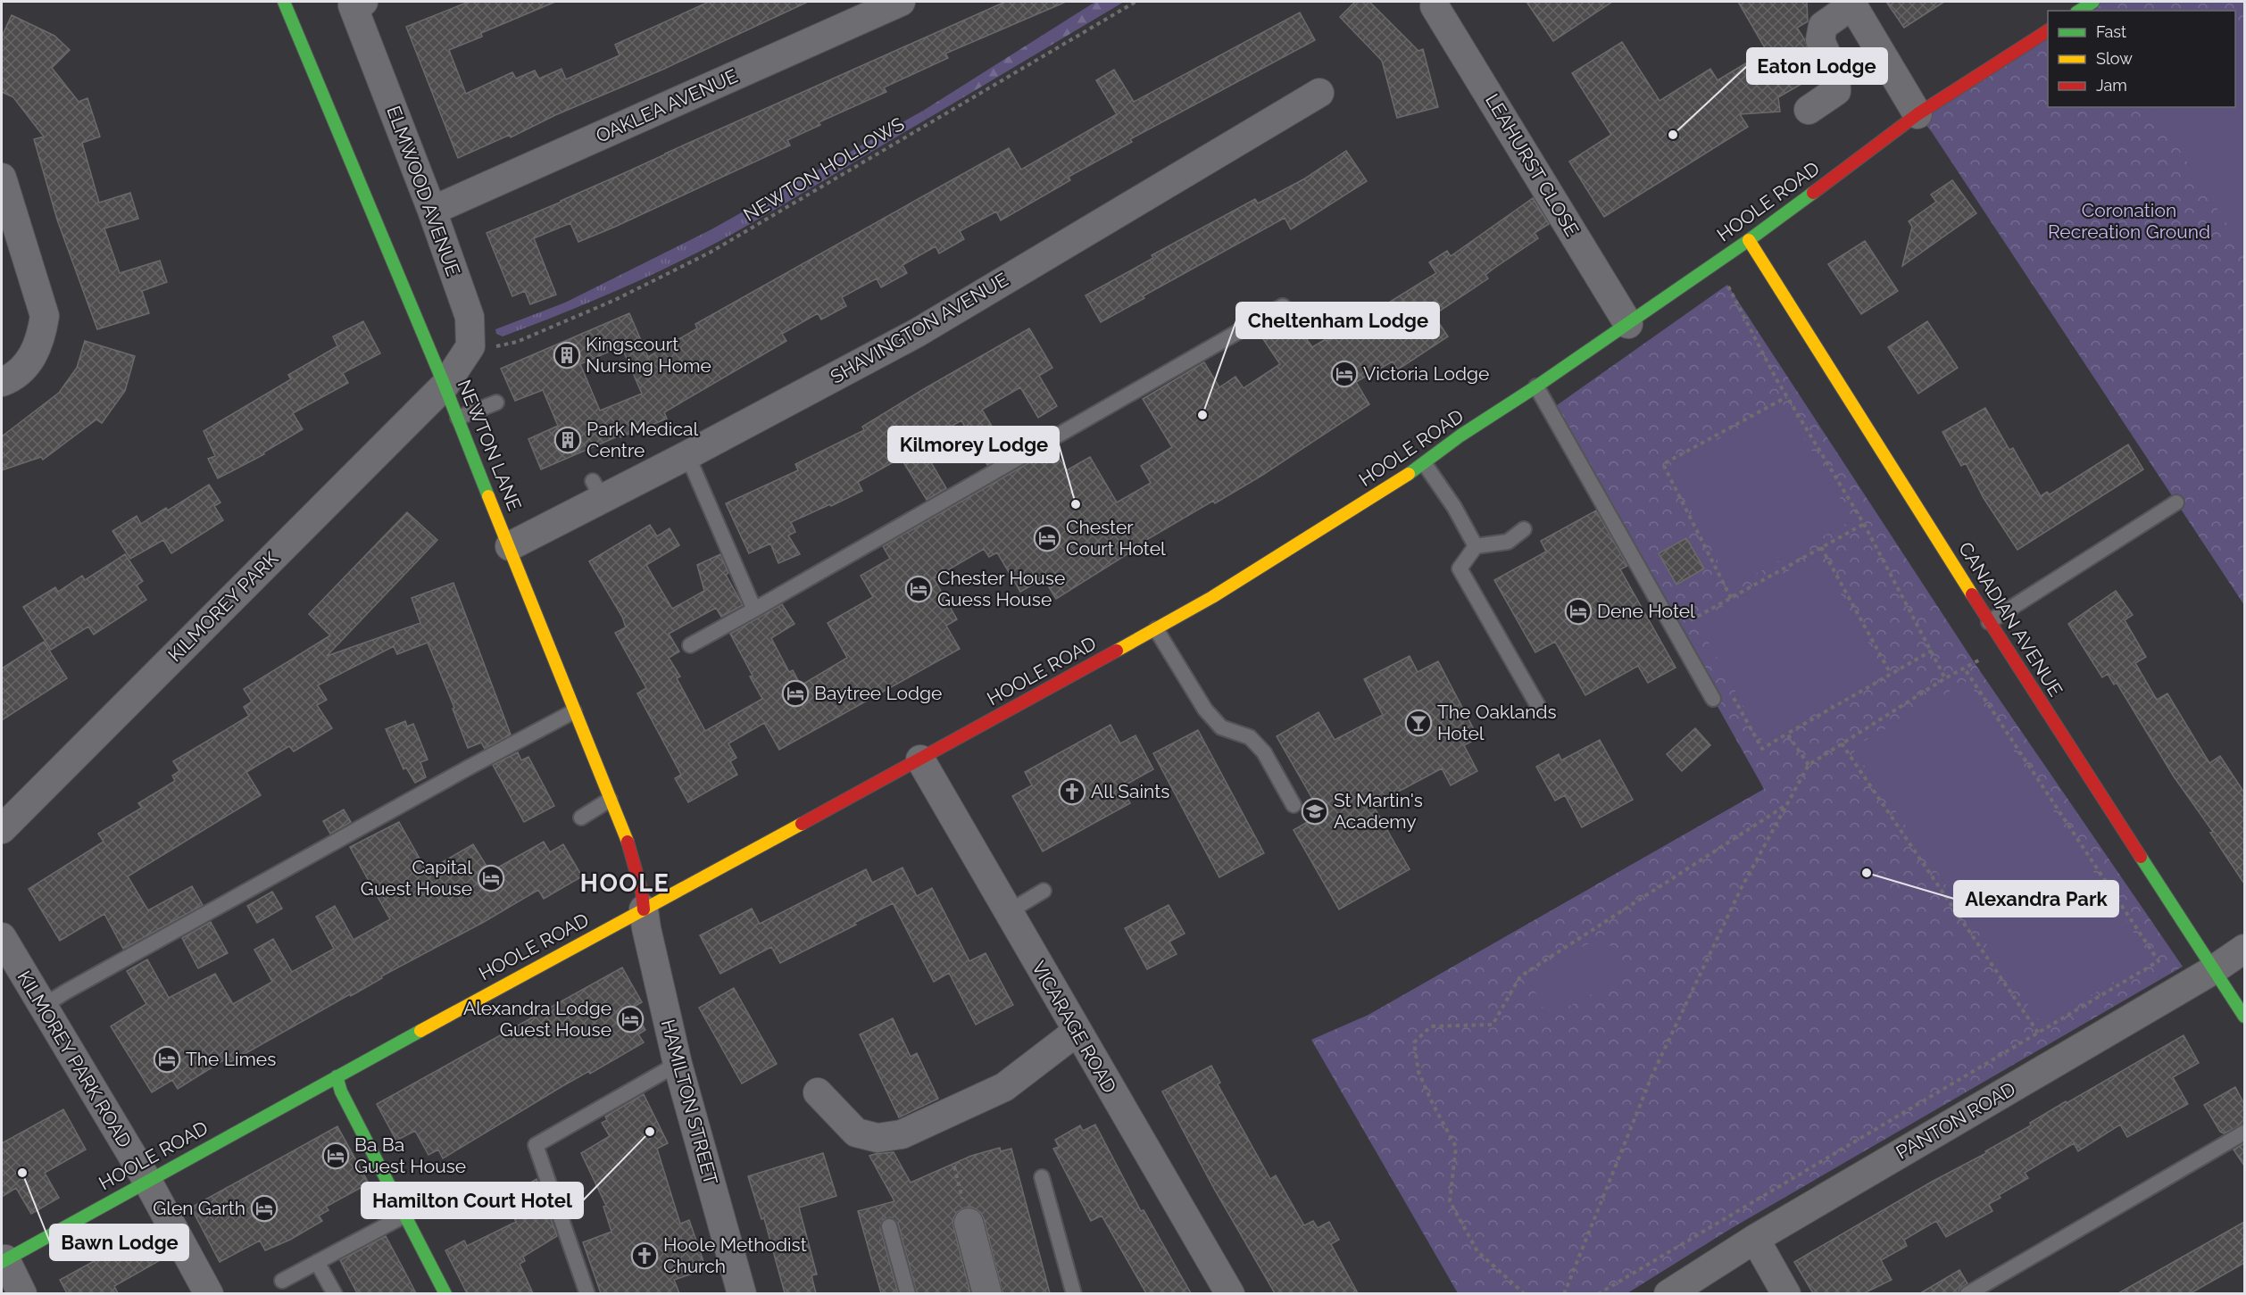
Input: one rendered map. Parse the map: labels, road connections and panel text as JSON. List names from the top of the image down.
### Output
{
  "streets": {
    "main road": ["HOOLE ROAD", "NEWTON LANE", "CANADIAN AVENUE"],
    "street": [
      "OAKLEA AVENUE",
      "LEAHURST CLOSE",
      "ELMWOOD AVENUE",
      "SHAVINGTON AVENUE",
      "KILMOREY PARK",
      "VICARAGE ROAD",
      "KILMOREY PARK ROAD",
      "HAMILTON STREET",
      "PANTON ROAD"
    ],
    "path": ["NEWTON HOLLOWS"]
  },
  "crossings": [
    ["OAKLEA AVENUE", "ELMWOOD AVENUE"],
    ["LEAHURST CLOSE", "HOOLE ROAD"],
    ["ELMWOOD AVENUE", "NEWTON LANE"],
    ["ELMWOOD AVENUE", "KILMOREY PARK"],
    ["HOOLE ROAD", "NEWTON LANE"],
    ["HOOLE ROAD", "CANADIAN AVENUE"],
    ["HOOLE ROAD", "VICARAGE ROAD"],
    ["HOOLE ROAD", "KILMOREY PARK ROAD"],
    ["HOOLE ROAD", "HAMILTON STREET"],
    ["SHAVINGTON AVENUE", "NEWTON LANE"],
    ["NEWTON LANE", "KILMOREY PARK"],
    ["NEWTON LANE", "HAMILTON STREET"],
    ["CANADIAN AVENUE", "PANTON ROAD"]
  ],
  "districts": ["HOOLE"],
  "parks": ["Coronation Recreation Ground"],
  "places": {
    "other": [
      "Eaton Lodge",
      "Cheltenham Lodge",
      "Kilmorey Lodge",
      "Alexandra Park",
      "Hamilton Court Hotel",
      "Bawn Lodge"
    ],
    "building": ["Kingscourt Nursing Home", "Park Medical Centre"],
    "hotel": [
      "Victoria Lodge",
      "Chester Court Hotel",
      "Chester House Guess House",
      "Dene Hotel",
      "Baytree Lodge",
      "Capital Guest House",
      "Alexandra Lodge Guest House",
      "The Limes",
      "Ba Ba Guest House",
      "Glen Garth"
    ],
    "bar": ["The Oaklands Hotel"],
    "church": ["All Saints", "Hoole Methodist Church"],
    "school or university": ["St Martin's Academy"]
  },
  "legend": ["Fast", "Slow", "Jam"]
}
